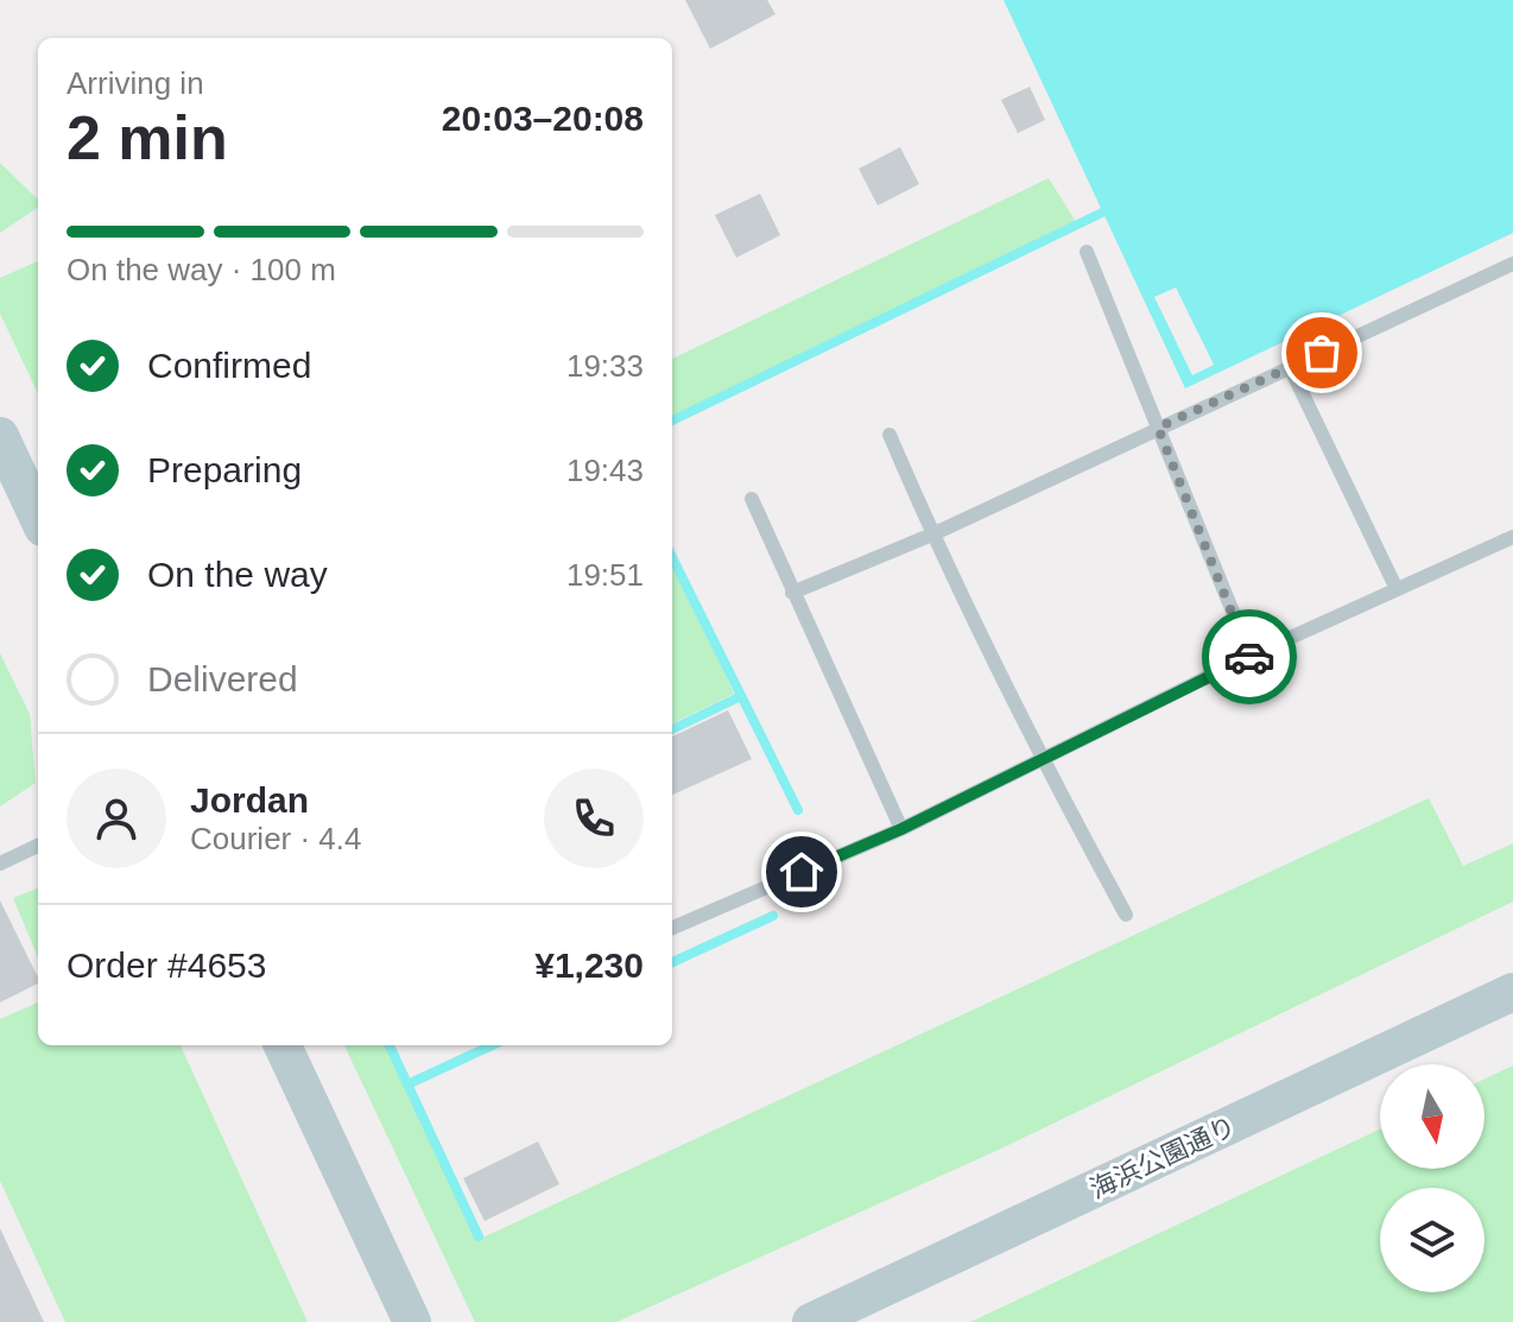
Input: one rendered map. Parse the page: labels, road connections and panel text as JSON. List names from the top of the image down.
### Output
{
  "streets": {
    "street": ["海浜公園通り"]
  },
  "north": "bottom",
  "page": {
    "heading": ["2 min", "Arriving in", "20:03–20:08"],
    "panel": [
      "Jordan",
      "Courier · 4.4",
      "Order #4653",
      "¥1,230"
    ],
    "bar": "On the way · 100 m",
    "list": [
      ["Confirmed", "19:33"],
      ["Preparing", "19:43"],
      ["On the way", "19:51"],
      "Delivered"
    ]
  }
}
